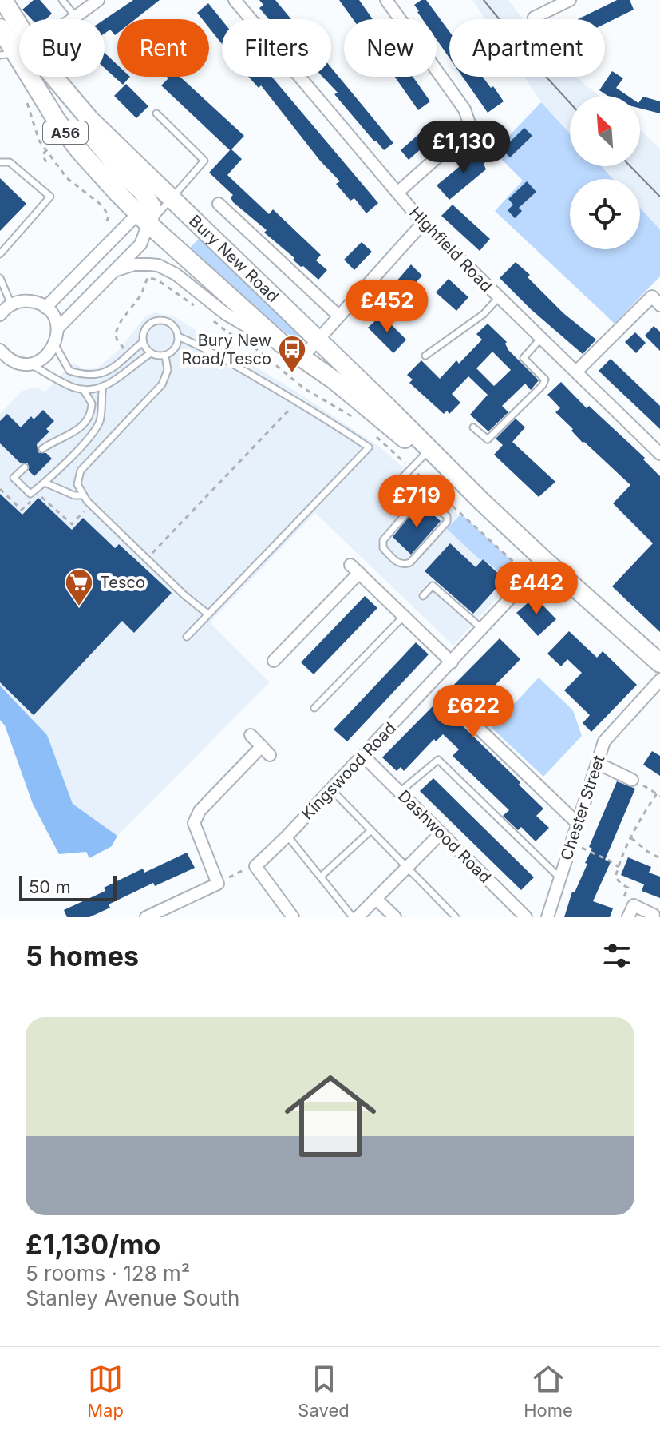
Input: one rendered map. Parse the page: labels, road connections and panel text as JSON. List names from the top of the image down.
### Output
{
  "streets": {
    "highway": ["A56", "Bury New Road"],
    "street": [
      "Highfield Road",
      "Kingswood Road",
      "Chester Street",
      "Dashwood Road"
    ]
  },
  "crossings": [
    ["Bury New Road", "Kingswood Road"],
    ["Kingswood Road", "Dashwood Road"]
  ],
  "places": {
    "bus stop": ["Bury New Road/Tesco"],
    "supermarket": ["Tesco"]
  },
  "scale_bar": "50 m",
  "north": "top left",
  "page": {
    "chip": [
      "Buy",
      "Rent",
      "Filters",
      "New",
      "Apartment"
    ],
    "price": [
      "£1,130",
      "£452",
      "£719",
      "£442",
      "£622"
    ],
    "scale": "50 m",
    "heading": "5 homes",
    "list": [
      {
        "name": "£1,130/mo",
        "note": "5 rooms · 128 m² · Stanley Avenue South"
      }
    ],
    "tabs": ["Map", "Saved", "Home"]
  }
}
